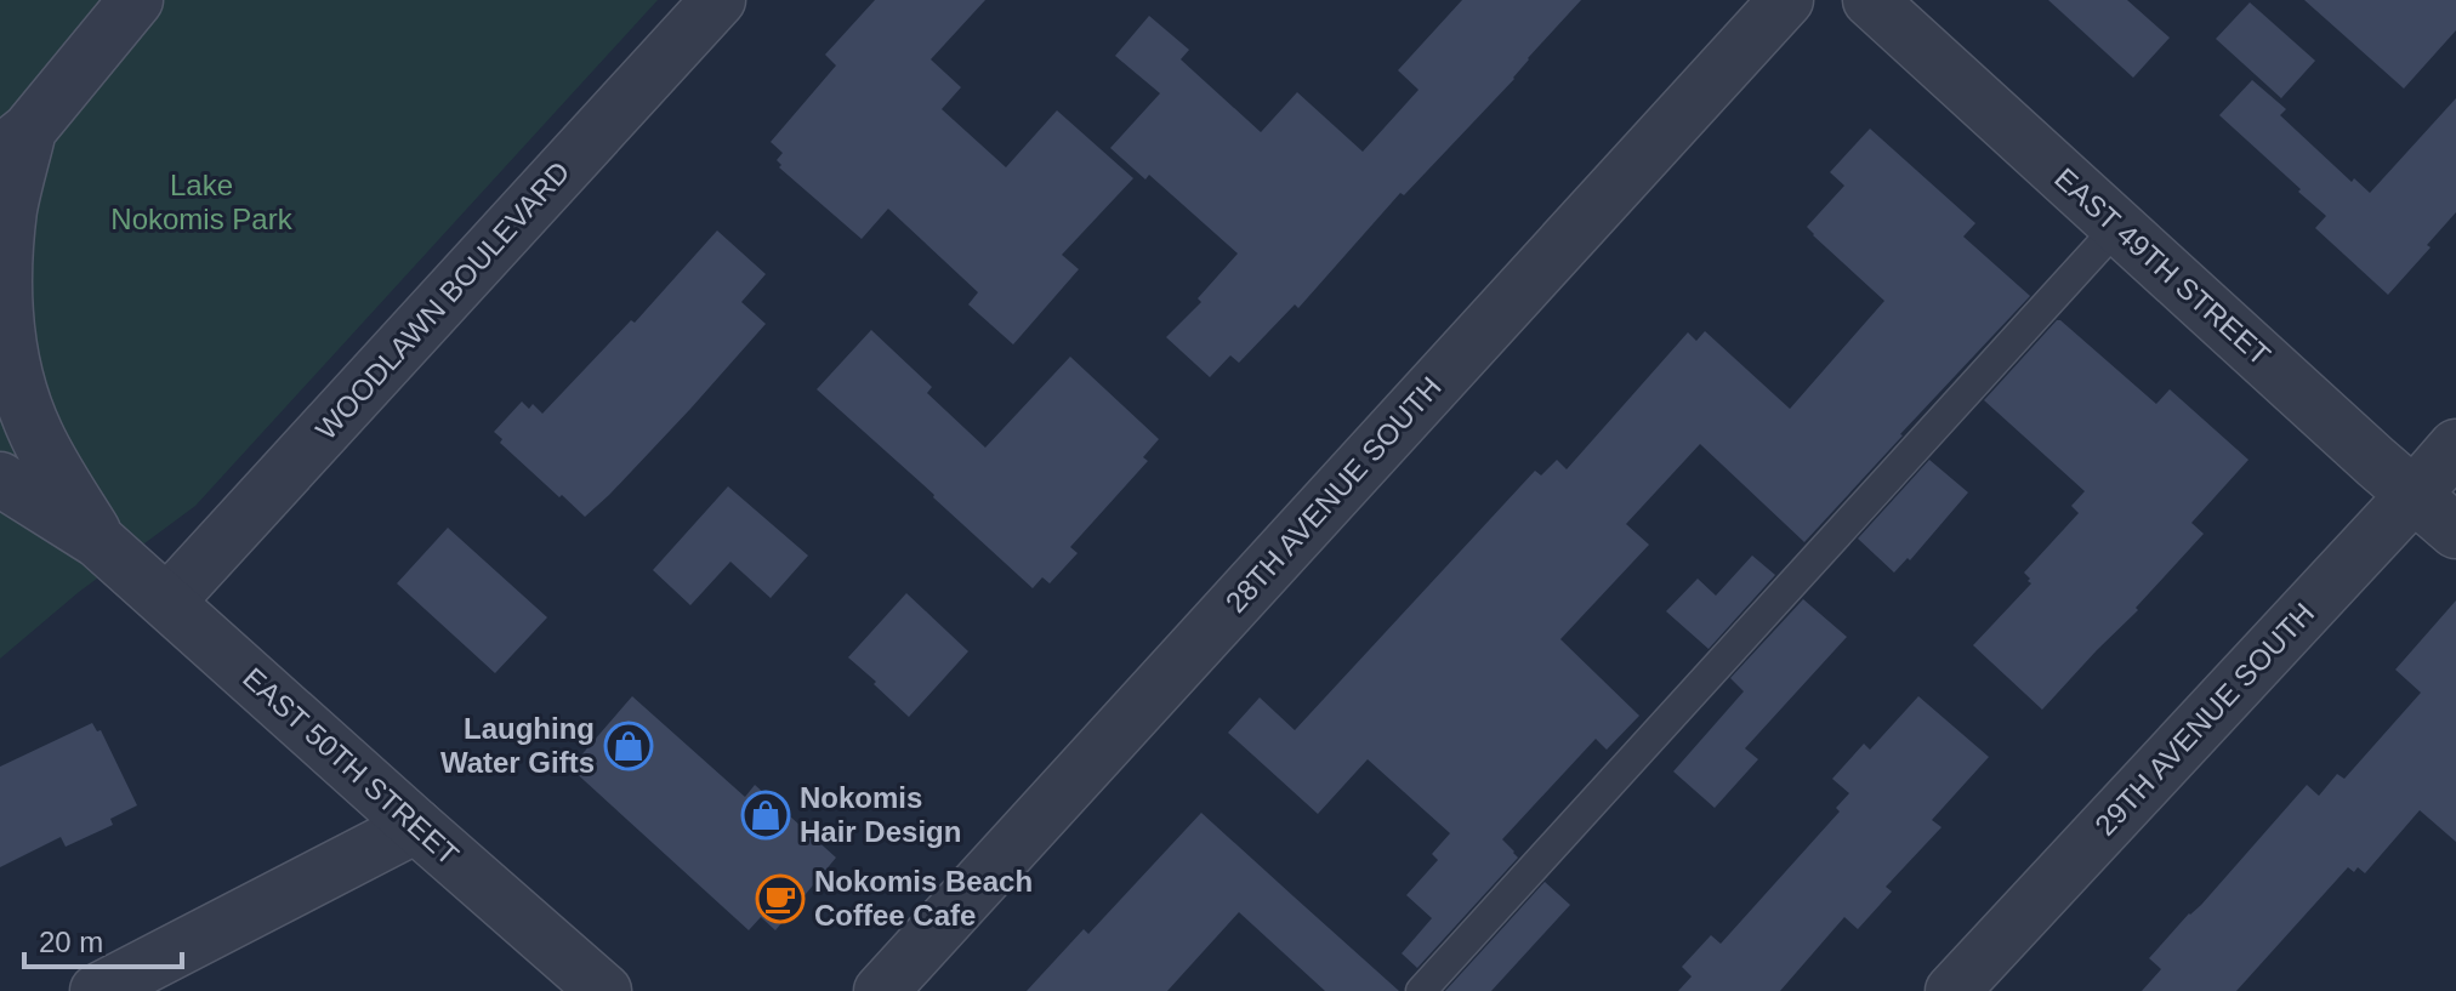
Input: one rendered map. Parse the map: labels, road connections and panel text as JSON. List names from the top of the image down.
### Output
{
  "streets": {
    "street": [
      "EAST 49TH STREET",
      "WOODLAWN BOULEVARD",
      "28TH AVENUE SOUTH",
      "29TH AVENUE SOUTH",
      "EAST 50TH STREET"
    ]
  },
  "crossings": [
    ["EAST 49TH STREET", "29TH AVENUE SOUTH"],
    ["WOODLAWN BOULEVARD", "EAST 50TH STREET"]
  ],
  "parks": ["Lake Nokomis Park"],
  "places": {
    "shop": ["Laughing Water Gifts", "Nokomis Hair Design"],
    "cafe": ["Nokomis Beach Coffee Cafe"]
  },
  "scale_bar": "20 m"
}
